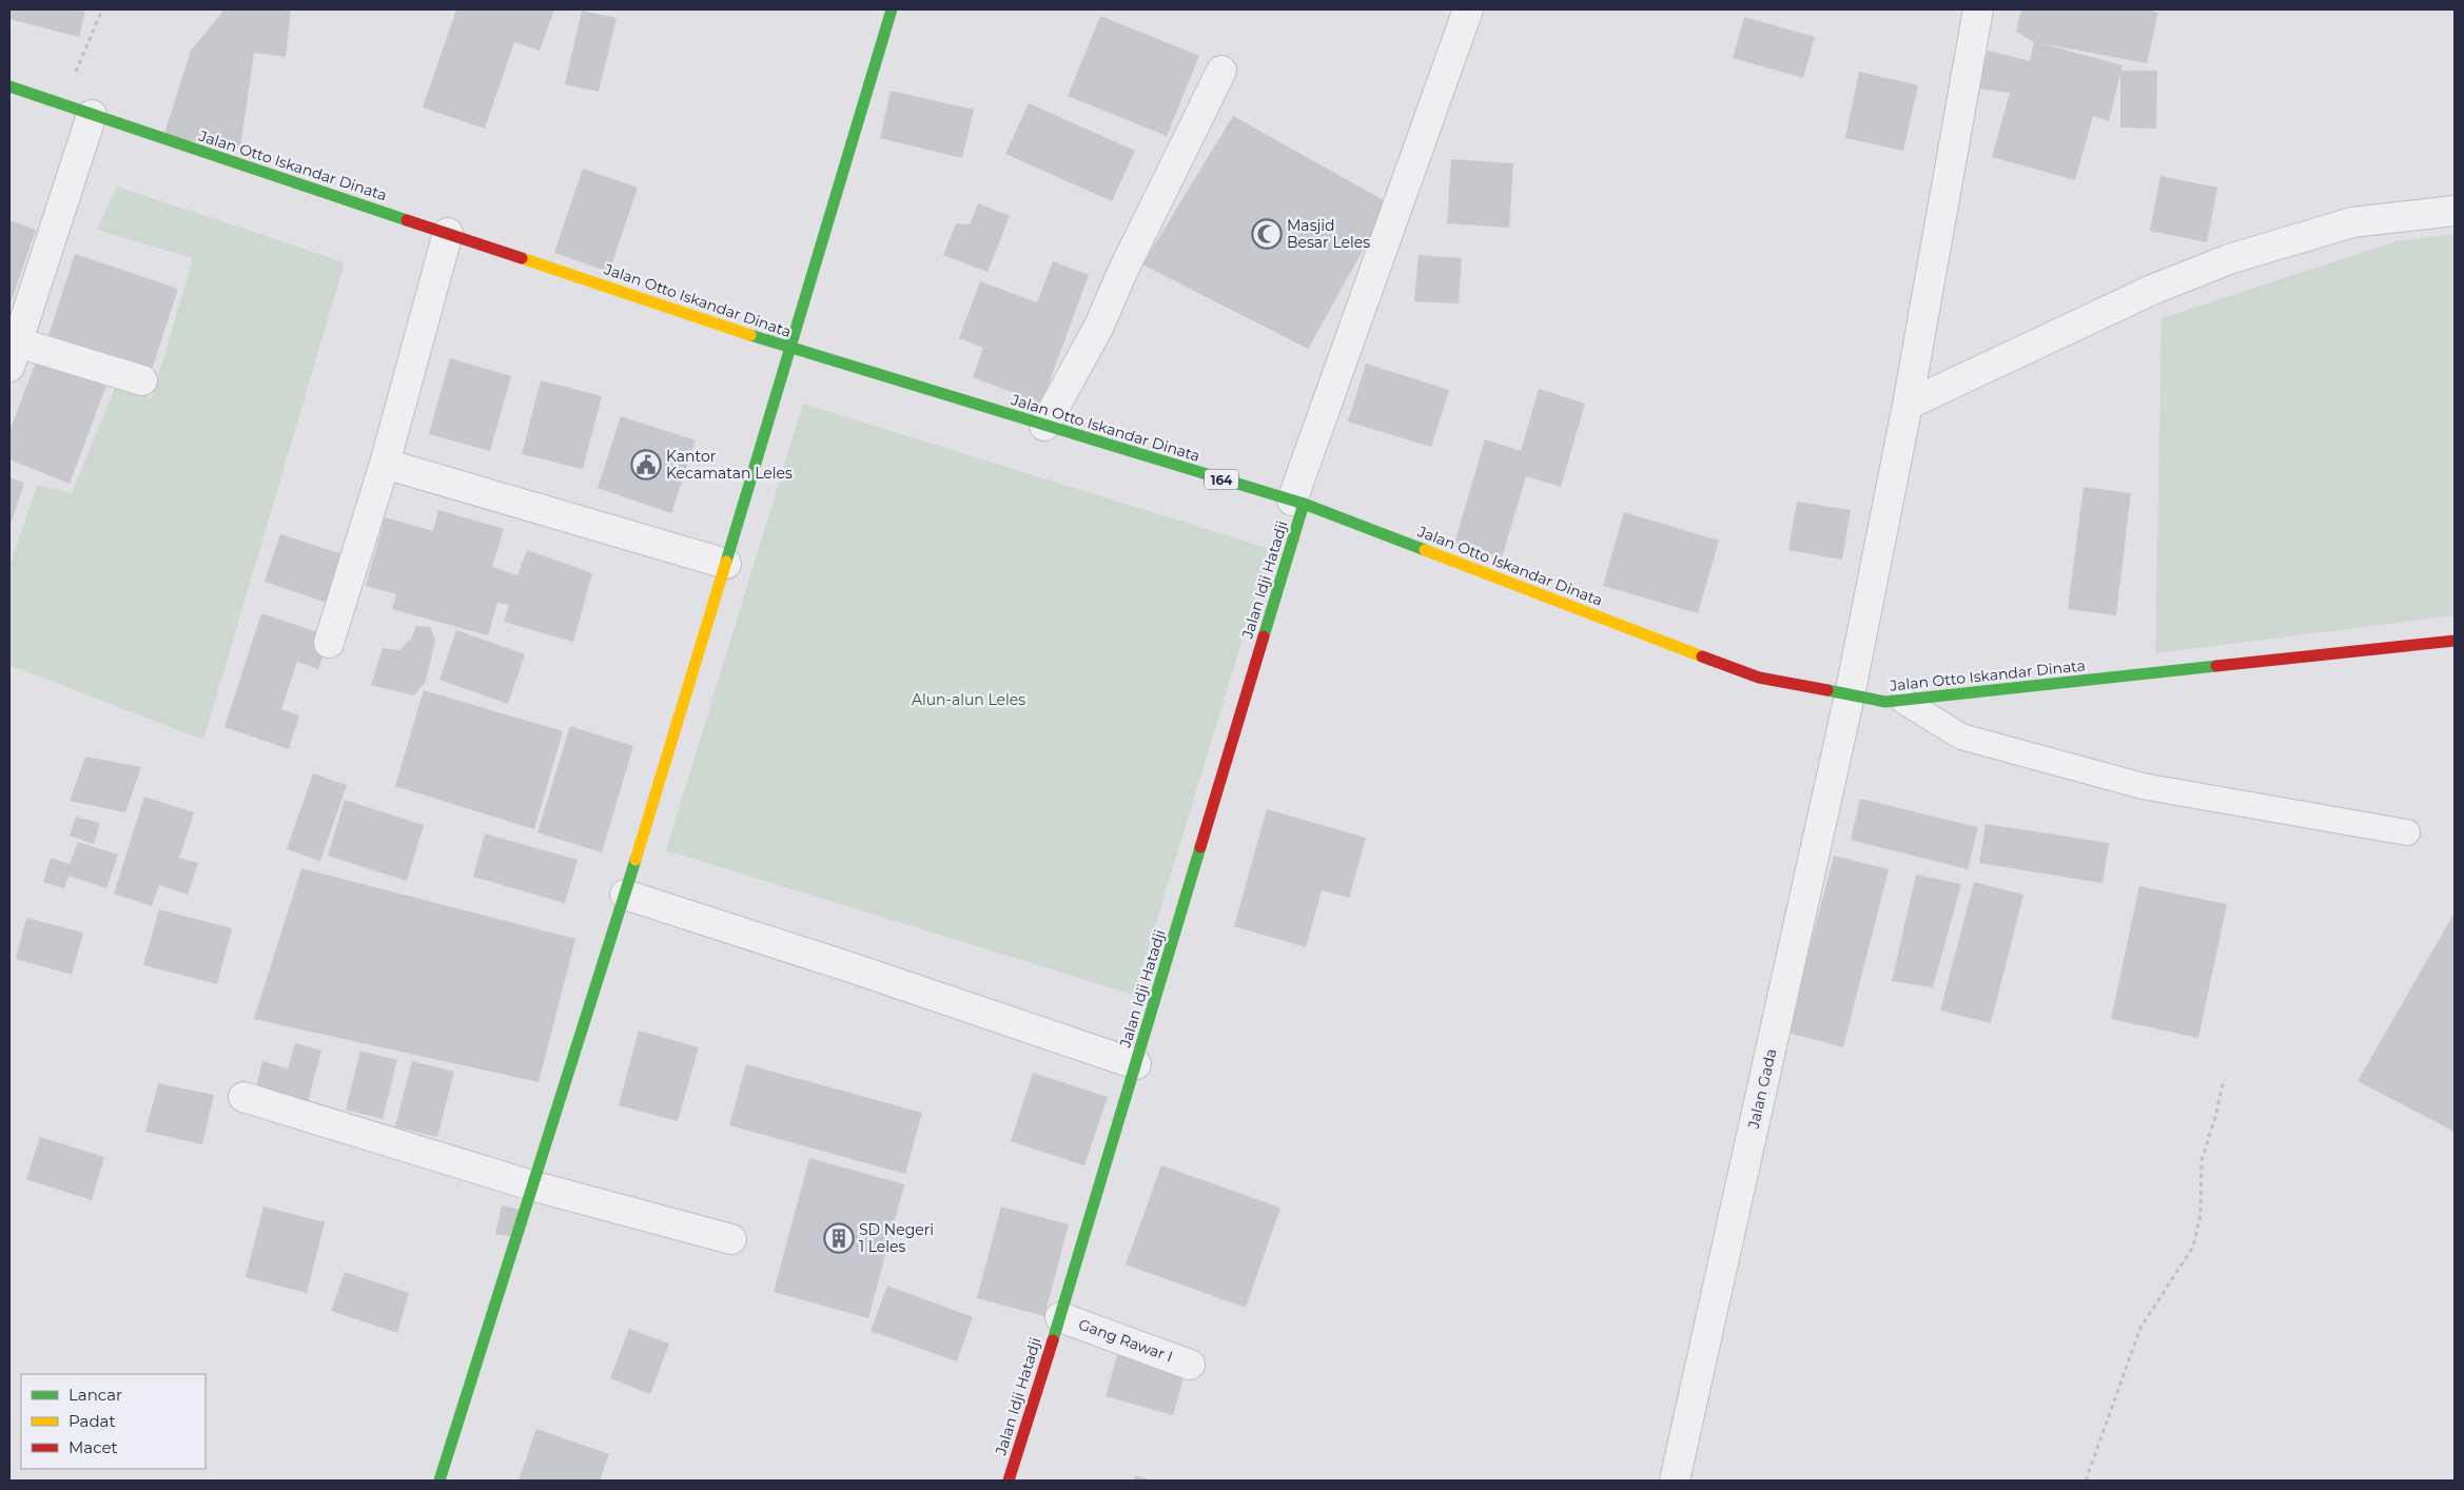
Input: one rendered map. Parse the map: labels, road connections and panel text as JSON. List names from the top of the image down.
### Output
{
  "streets": {
    "street": [
      "Jalan Otto Iskandar Dinata",
      "164",
      "Jalan Idji Hatadji",
      "Jalan Gada",
      "Gang Rawar I"
    ]
  },
  "crossings": [
    ["Jalan Otto Iskandar Dinata", "Jalan Idji Hatadji"],
    ["Jalan Otto Iskandar Dinata", "Jalan Gada"],
    ["Jalan Idji Hatadji", "Gang Rawar I"]
  ],
  "parks": ["Alun-alun Leles"],
  "places": {
    "mosque": ["Masjid Besar Leles"],
    "public building": ["Kantor Kecamatan Leles"],
    "building": ["SD Negeri 1 Leles"]
  },
  "legend": ["Lancar", "Padat", "Macet"]
}
